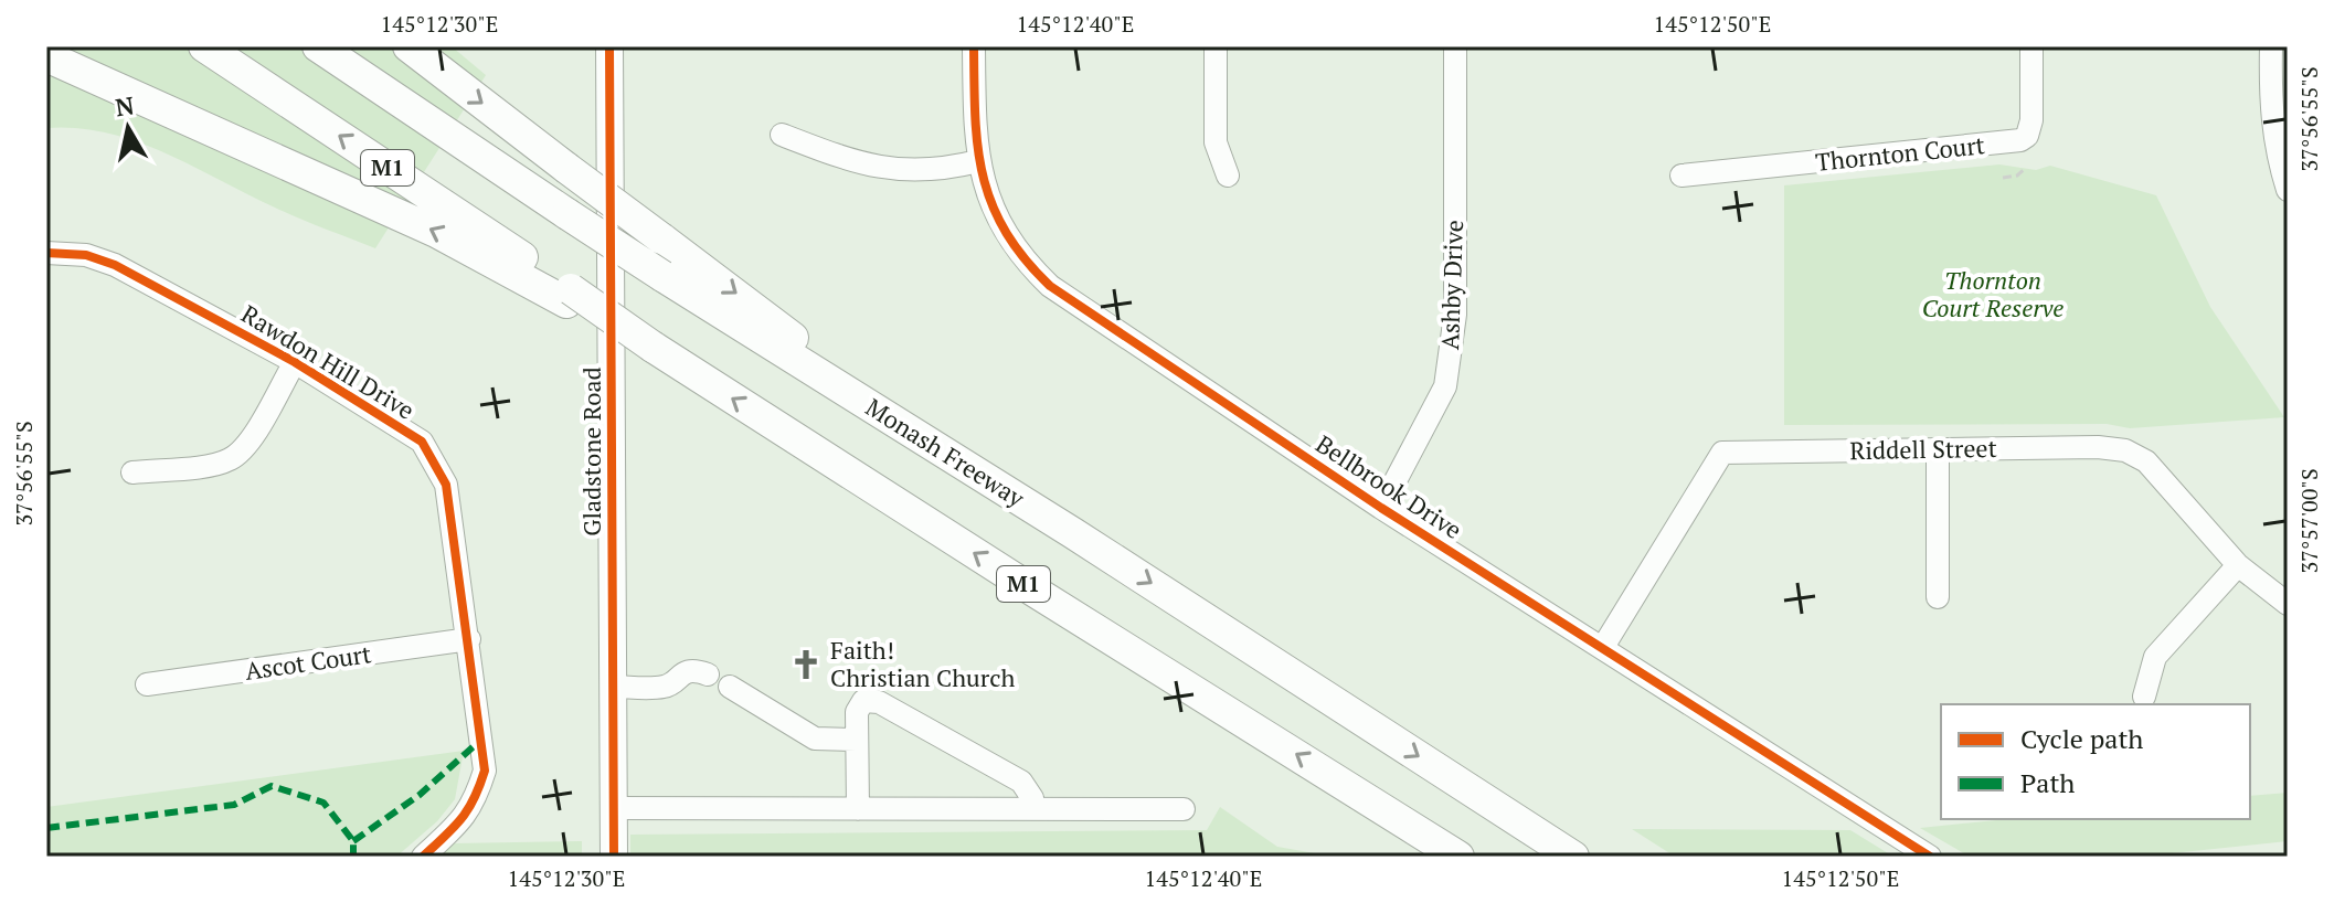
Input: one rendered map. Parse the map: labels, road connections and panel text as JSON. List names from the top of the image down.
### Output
{
  "streets": {
    "highway": ["M1", "Monash Freeway"],
    "main road": ["Gladstone Road"],
    "street": [
      "Thornton Court",
      "Ashby Drive",
      "Rawdon Hill Drive",
      "Riddell Street",
      "Bellbrook Drive",
      "Ascot Court"
    ]
  },
  "crossings": [
    ["Ashby Drive", "Bellbrook Drive"],
    ["Rawdon Hill Drive", "Ascot Court"],
    ["Riddell Street", "Bellbrook Drive"]
  ],
  "parks": ["Thornton Court Reserve"],
  "places": {
    "church": ["Faith! Christian Church"]
  },
  "legend": ["Cycle path", "Path"],
  "north": "top",
  "coordinates": [
    "145°12'30\"E",
    "145°12'40\"E",
    "145°12'50\"E",
    "37°56'55\"S",
    "37°57'00\"S"
  ]
}
